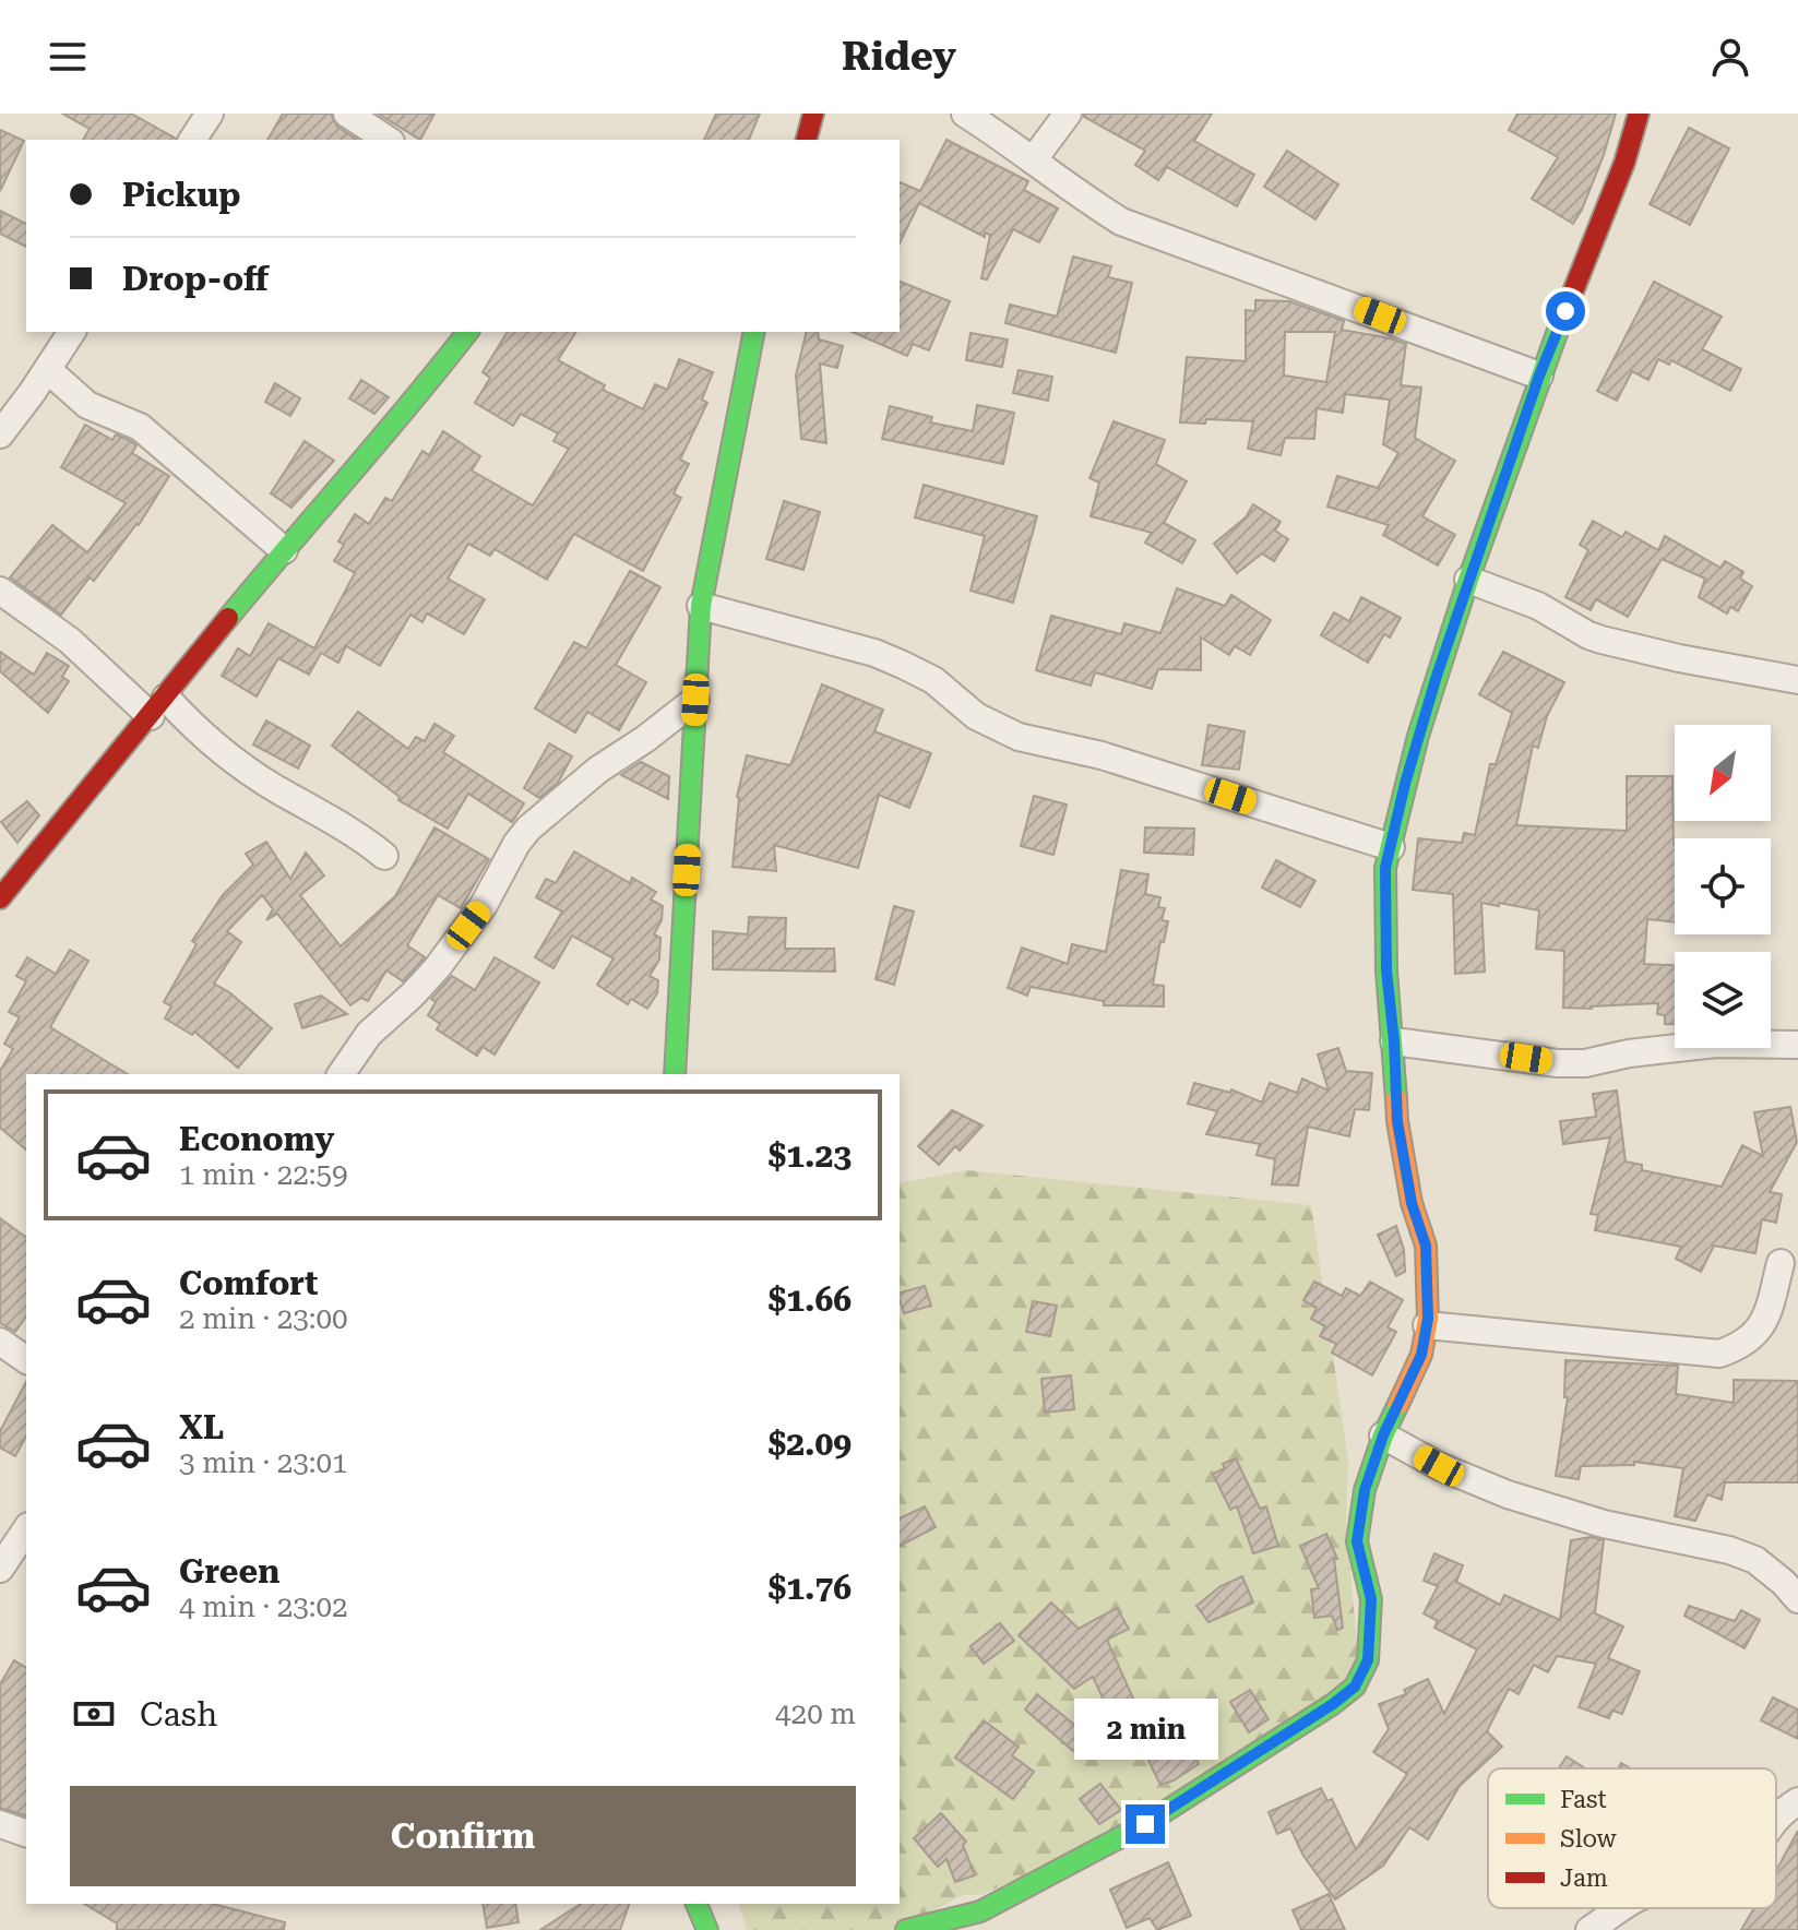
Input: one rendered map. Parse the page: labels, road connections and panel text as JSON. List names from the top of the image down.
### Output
{
  "legend": ["Fast", "Slow", "Jam"],
  "north": "bottom left",
  "page": {
    "header": "Ridey",
    "banner": ["Pickup", "Drop-off"],
    "list": [
      {
        "name": "Economy",
        "note": "1 min · 22:59",
        "value": "$1.23"
      },
      {
        "name": "Comfort",
        "note": "2 min · 23:00",
        "value": "$1.66"
      },
      {
        "name": "XL",
        "note": "3 min · 23:01",
        "value": "$2.09"
      },
      {
        "name": "Green",
        "note": "4 min · 23:02",
        "value": "$1.76"
      }
    ],
    "pay": ["Cash", "420 m"],
    "bubble": "2 min",
    "buttons": "Confirm"
  }
}
